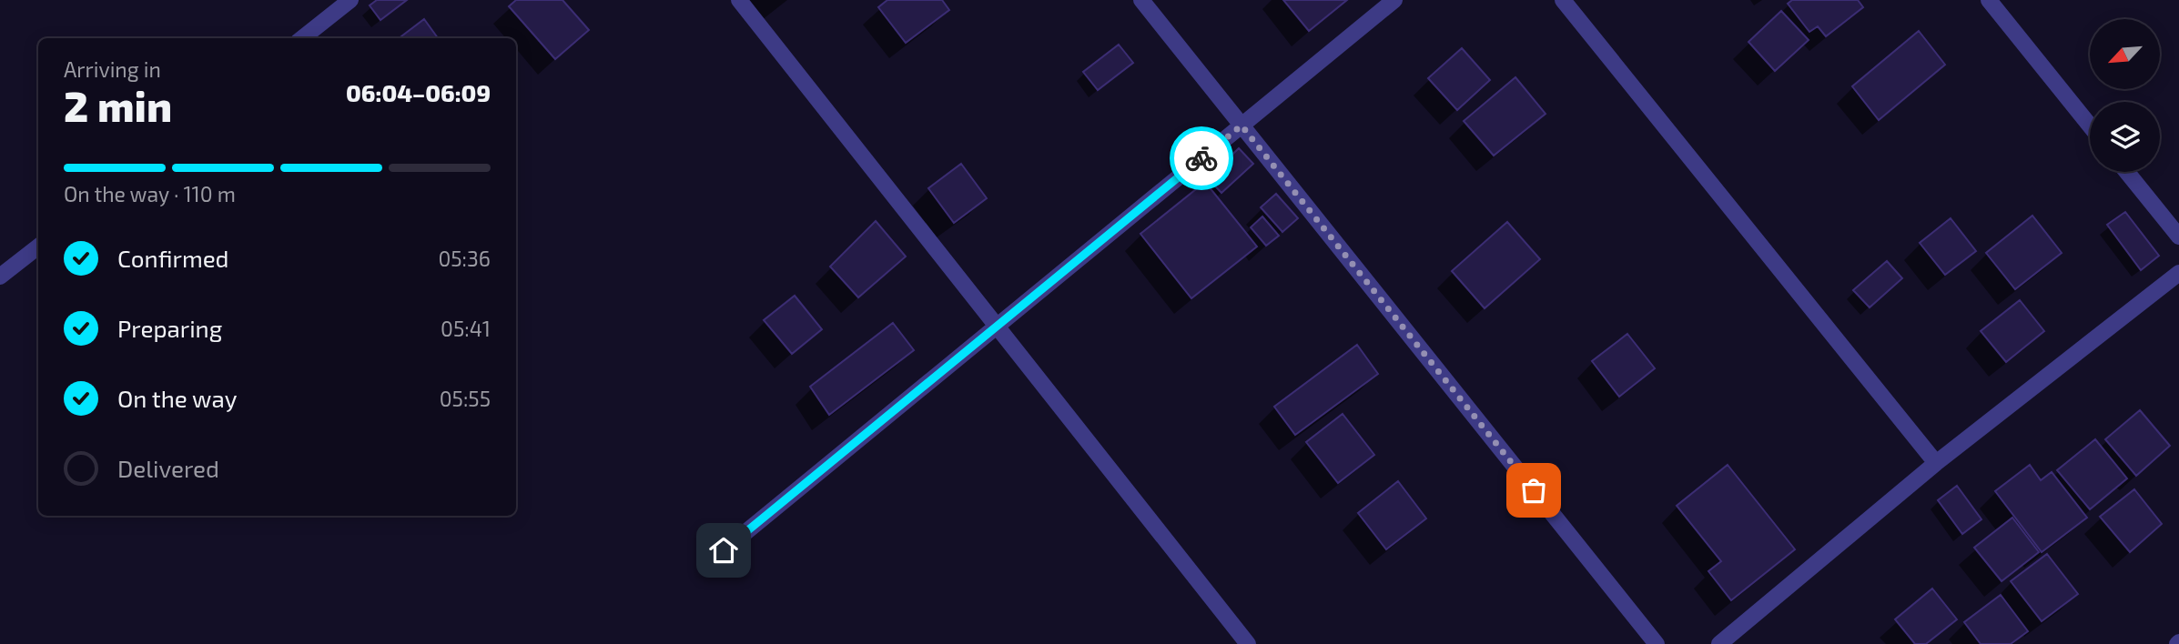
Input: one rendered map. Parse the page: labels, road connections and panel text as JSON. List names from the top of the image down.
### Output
{
  "north": "bottom left",
  "page": {
    "heading": ["2 min", "Arriving in", "06:04–06:09"],
    "bar": "On the way · 110 m",
    "list": [
      ["Confirmed", "05:36"],
      ["Preparing", "05:41"],
      ["On the way", "05:55"],
      "Delivered"
    ]
  }
}
